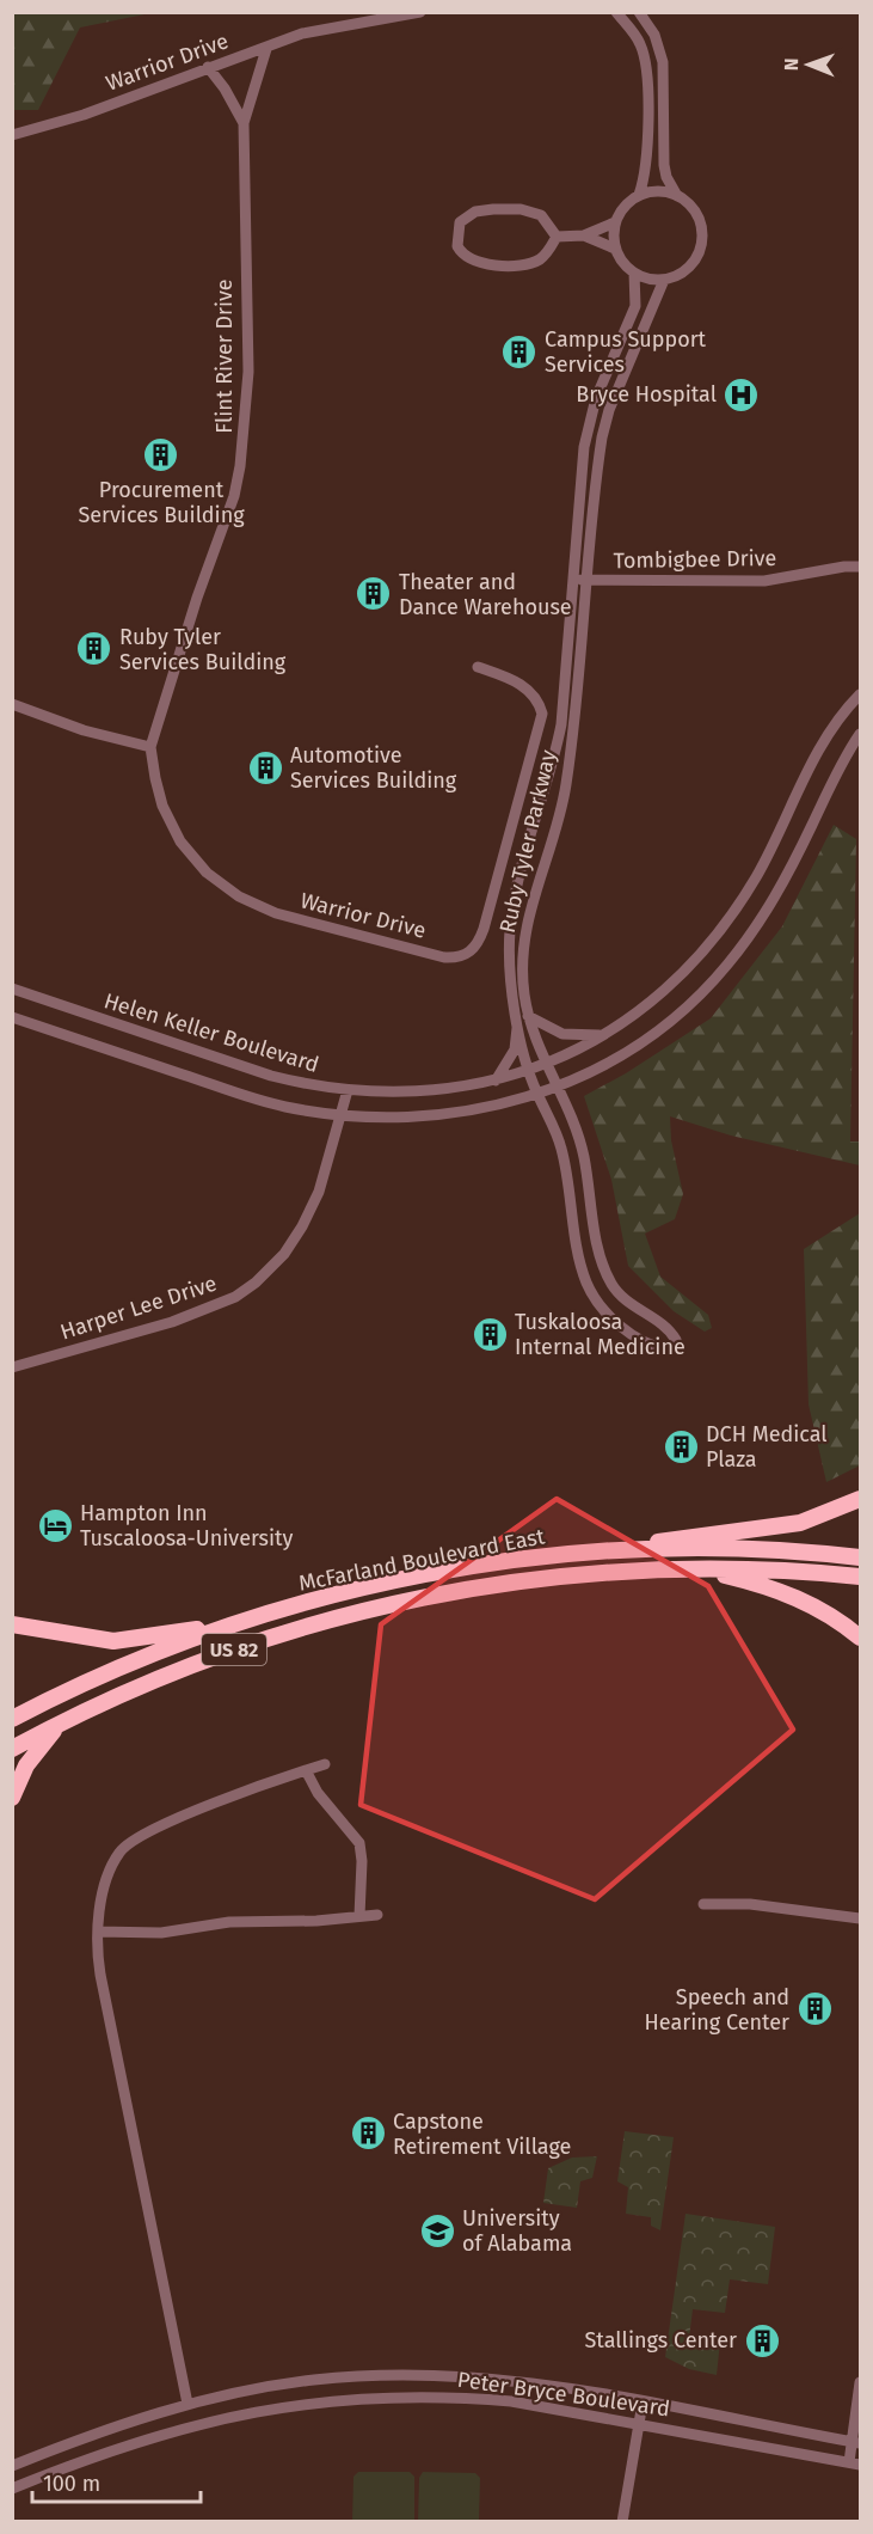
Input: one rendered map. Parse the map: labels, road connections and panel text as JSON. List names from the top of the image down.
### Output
{
  "streets": {
    "highway": ["McFarland Boulevard East", "US 82"],
    "street": [
      "Warrior Drive",
      "Flint River Drive",
      "Tombigbee Drive",
      "Ruby Tyler Parkway",
      "Helen Keller Boulevard",
      "Harper Lee Drive",
      "Peter Bryce Boulevard"
    ]
  },
  "crossings": [
    ["Warrior Drive", "Flint River Drive"],
    ["Tombigbee Drive", "Ruby Tyler Parkway"],
    ["Ruby Tyler Parkway", "Helen Keller Boulevard"],
    ["Helen Keller Boulevard", "Harper Lee Drive"]
  ],
  "places": {
    "building": [
      "Campus Support Services",
      "Procurement Services Building",
      "Theater and Dance Warehouse",
      "Ruby Tyler Services Building",
      "Automotive Services Building",
      "Tuskaloosa Internal Medicine",
      "DCH Medical Plaza",
      "Speech and Hearing Center",
      "Capstone Retirement Village",
      "Stallings Center"
    ],
    "hospital": ["Bryce Hospital"],
    "hotel": ["Hampton Inn Tuscaloosa-University"],
    "school or university": ["University of Alabama"]
  },
  "scale_bar": "100 m",
  "north": "left"
}
